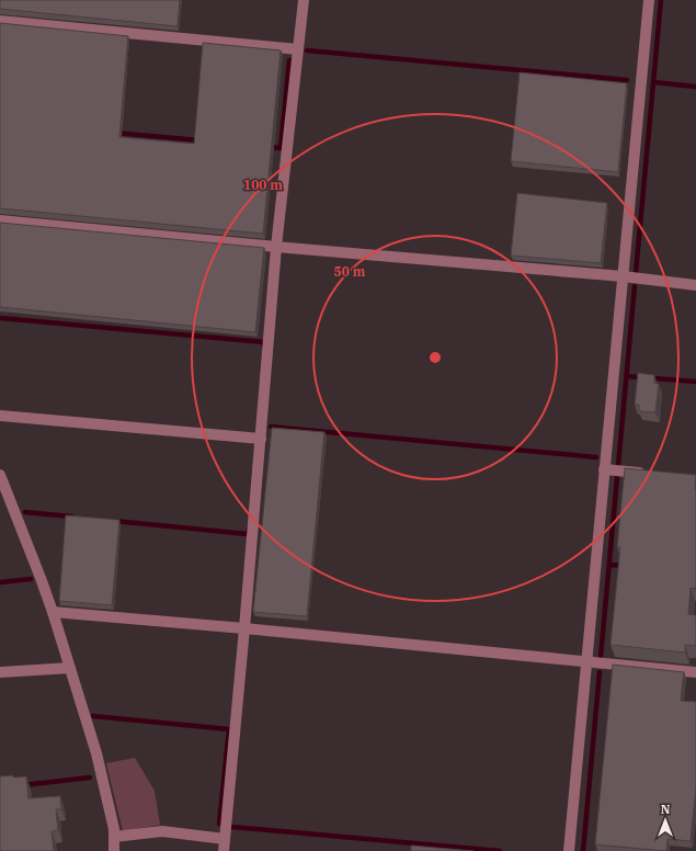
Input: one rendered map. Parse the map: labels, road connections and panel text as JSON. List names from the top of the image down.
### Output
{
  "north": "top",
  "rings": ["100 m", "50 m"]
}
